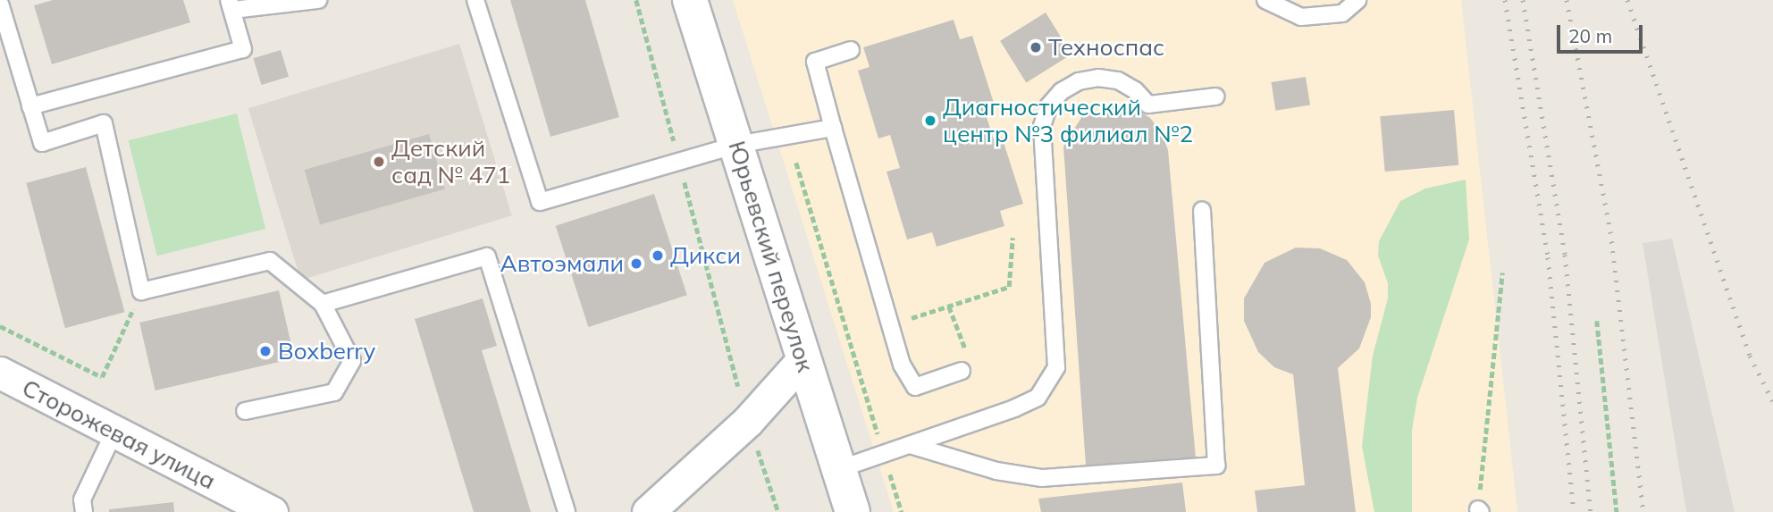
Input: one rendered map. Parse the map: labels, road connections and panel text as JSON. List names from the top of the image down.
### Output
{
  "streets": {
    "street": ["Юрьевский переулок", "Сторожевая улица"]
  },
  "places": [
    "Техноспас",
    "Диагностический центр №3 филиал №2",
    "Детский сад № 471",
    "Дикси",
    "Автоэмали",
    "Boxberry"
  ],
  "scale_bar": "20 m"
}
